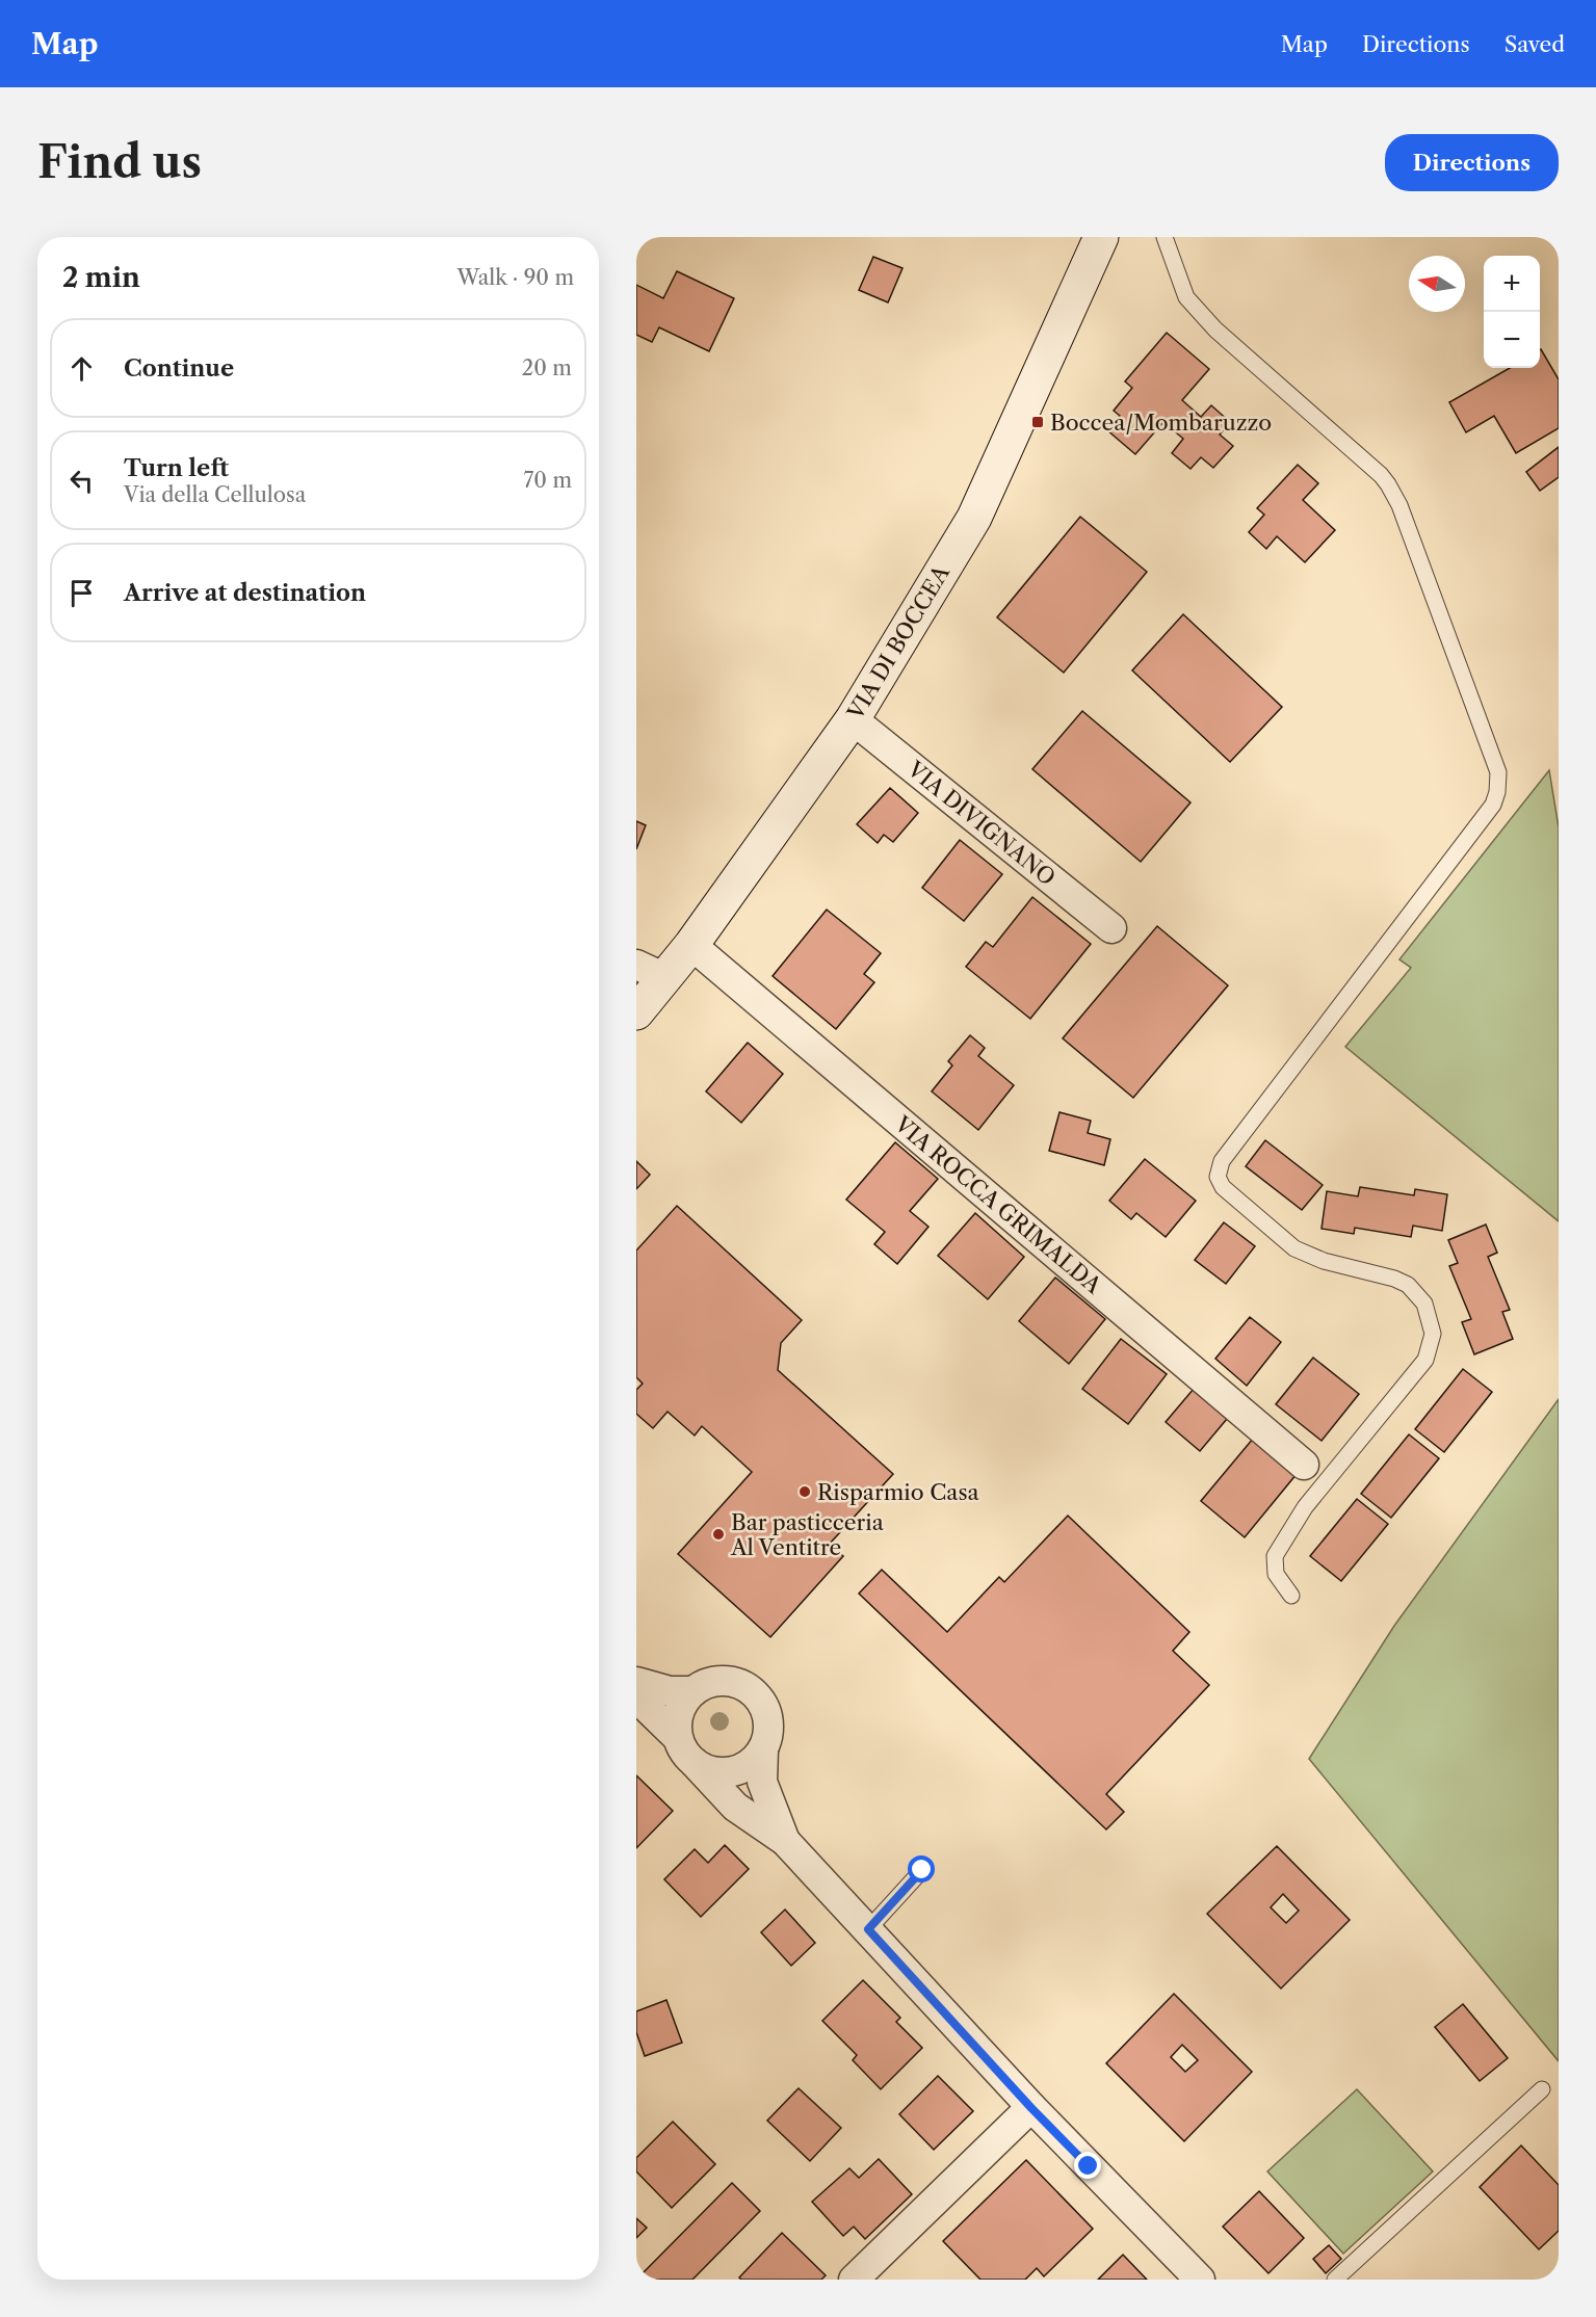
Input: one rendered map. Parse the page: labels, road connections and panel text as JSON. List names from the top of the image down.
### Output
{
  "streets": {
    "main road": ["VIA DI BOCCEA"],
    "street": ["VIA DIVIGNANO", "VIA ROCCA GRIMALDA"]
  },
  "crossings": [
    ["VIA DI BOCCEA", "VIA DIVIGNANO"],
    ["VIA DI BOCCEA", "VIA ROCCA GRIMALDA"]
  ],
  "places": {
    "transit": ["Boccea/Mombaruzzo"],
    "other": ["Risparmio Casa", "Bar pasticceria Al Ventitre"]
  },
  "north": "left",
  "page": {
    "header": "Map",
    "nav": ["Map", "Directions", "Saved"],
    "buttons": "Directions",
    "title": "Find us",
    "heading": ["2 min", "Walk · 90 m"],
    "map_buttons": ["+", "−"],
    "list": [
      ["Continue", "20 m"],
      ["Turn left", "Via della Cellulosa", "70 m"],
      "Arrive at destination"
    ]
  }
}
